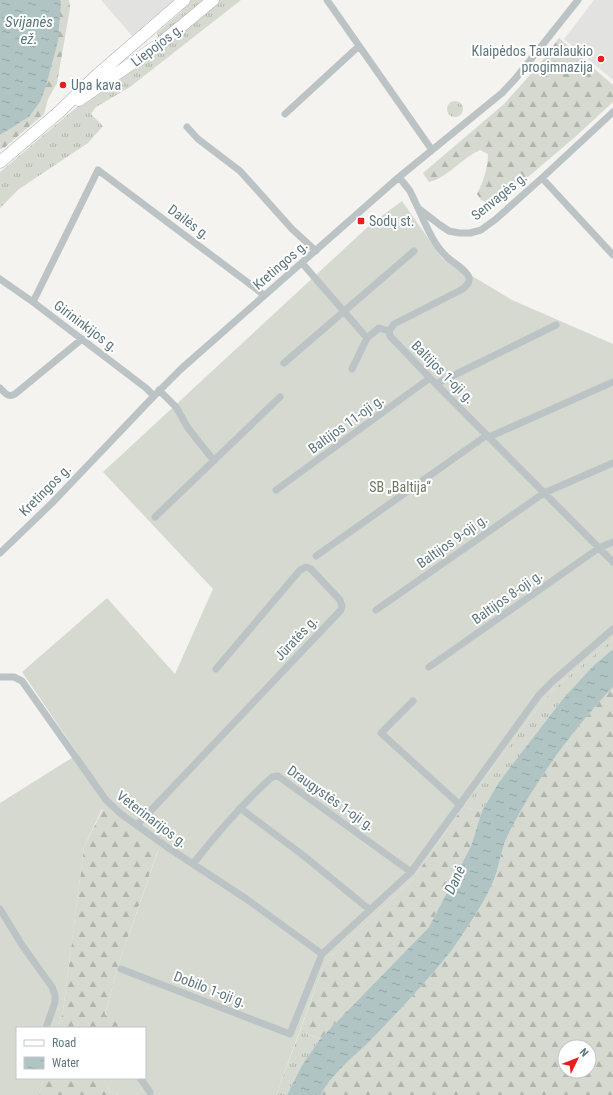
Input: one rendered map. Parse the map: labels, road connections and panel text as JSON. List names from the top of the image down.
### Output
{
  "streets": {
    "main road": ["Liepojos g."],
    "street": [
      "Senvagės g.",
      "Dailės g.",
      "Kretingos g.",
      "Girininkijos g.",
      "Baltijos 1-oji g.",
      "Baltijos 11-oji g.",
      "Baltijos 9-oji g.",
      "Baltijos 8-oji g.",
      "Jūratės g.",
      "Draugystės 1-oji g.",
      "Veterinarijos g.",
      "Dobilo 1-oji g."
    ]
  },
  "crossings": [
    ["Senvagės g.", "Kretingos g."],
    ["Dailės g.", "Kretingos g."],
    ["Dailės g.", "Girininkijos g."],
    ["Kretingos g.", "Girininkijos g."],
    ["Baltijos 1-oji g.", "Baltijos 11-oji g."],
    ["Baltijos 1-oji g.", "Baltijos 9-oji g."],
    ["Baltijos 1-oji g.", "Baltijos 8-oji g."],
    ["Jūratės g.", "Veterinarijos g."],
    ["Draugystės 1-oji g.", "Veterinarijos g."],
    ["Veterinarijos g.", "Dobilo 1-oji g."]
  ],
  "water": ["Svijanės ež.", "Danė"],
  "parks": ["SB „Baltija“"],
  "places": {
    "other": ["Klaipėdos Tauralaukio progimnazija", "Upa kava"],
    "transit": ["Sodų st."]
  },
  "legend": ["Road", "Water"],
  "north": "top right"
}
